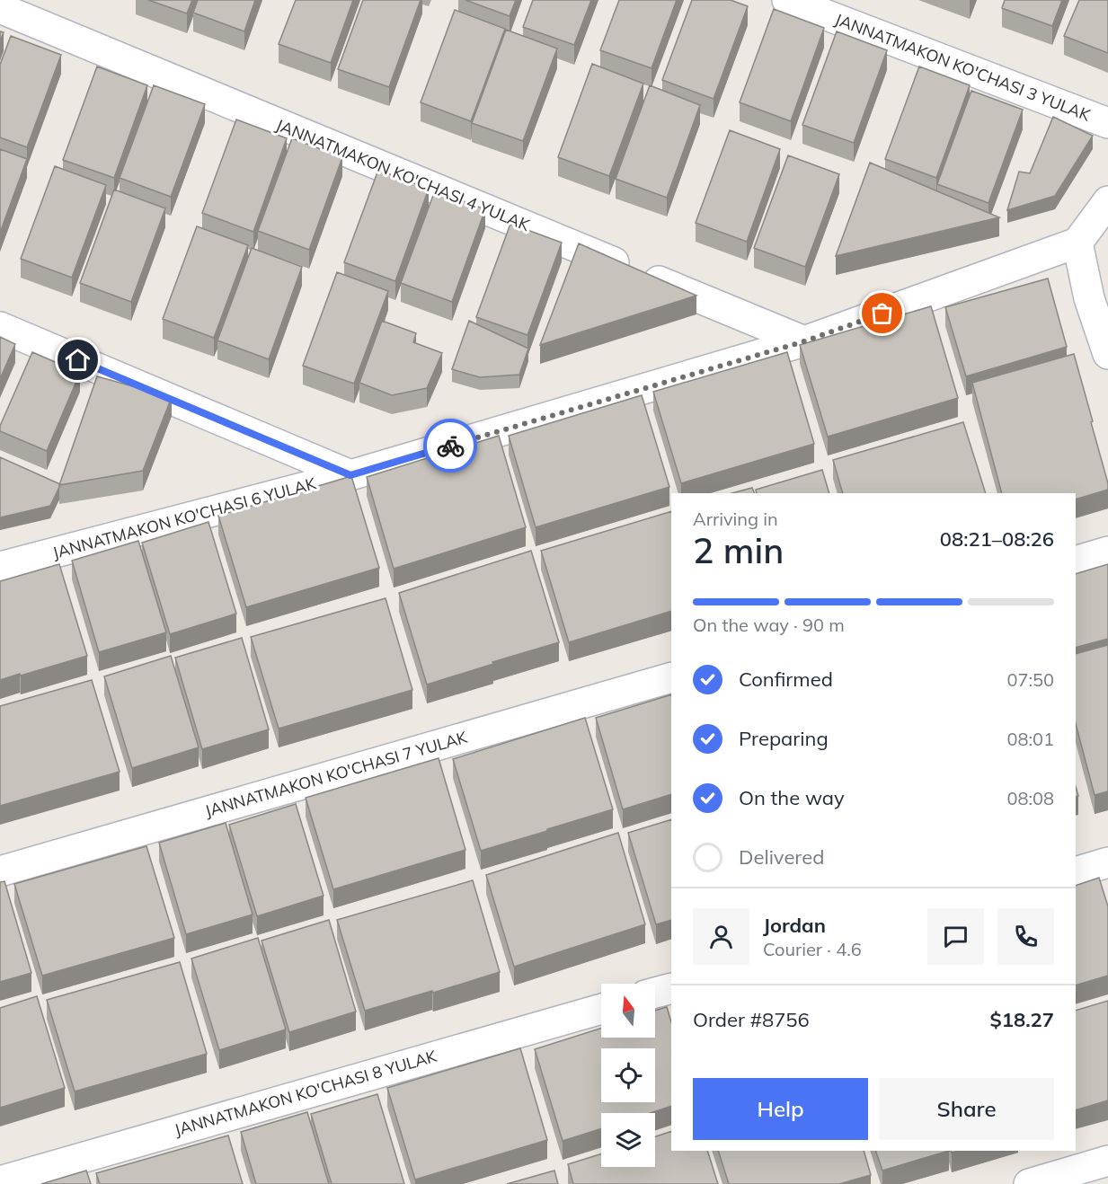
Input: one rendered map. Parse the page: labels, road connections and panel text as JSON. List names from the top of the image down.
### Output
{
  "streets": {
    "street": [
      "JANNATMAKON KO'CHASI 3 YULAK",
      "JANNATMAKON KO'CHASI 4 YULAK",
      "JANNATMAKON KO'CHASI 6 YULAK",
      "JANNATMAKON KO'CHASI 7 YULAK",
      "JANNATMAKON KO'CHASI 8 YULAK"
    ]
  },
  "crossings": [
    ["JANNATMAKON KO'CHASI 4 YULAK", "JANNATMAKON KO'CHASI 6 YULAK"]
  ],
  "north": "top",
  "page": {
    "heading": ["2 min", "Arriving in", "08:21–08:26"],
    "panel": [
      "Jordan",
      "Courier · 4.6",
      "Order #8756",
      "$18.27"
    ],
    "bar": "On the way · 90 m",
    "list": [
      ["Confirmed", "07:50"],
      ["Preparing", "08:01"],
      ["On the way", "08:08"],
      "Delivered"
    ],
    "buttons": ["Help", "Share"]
  }
}
